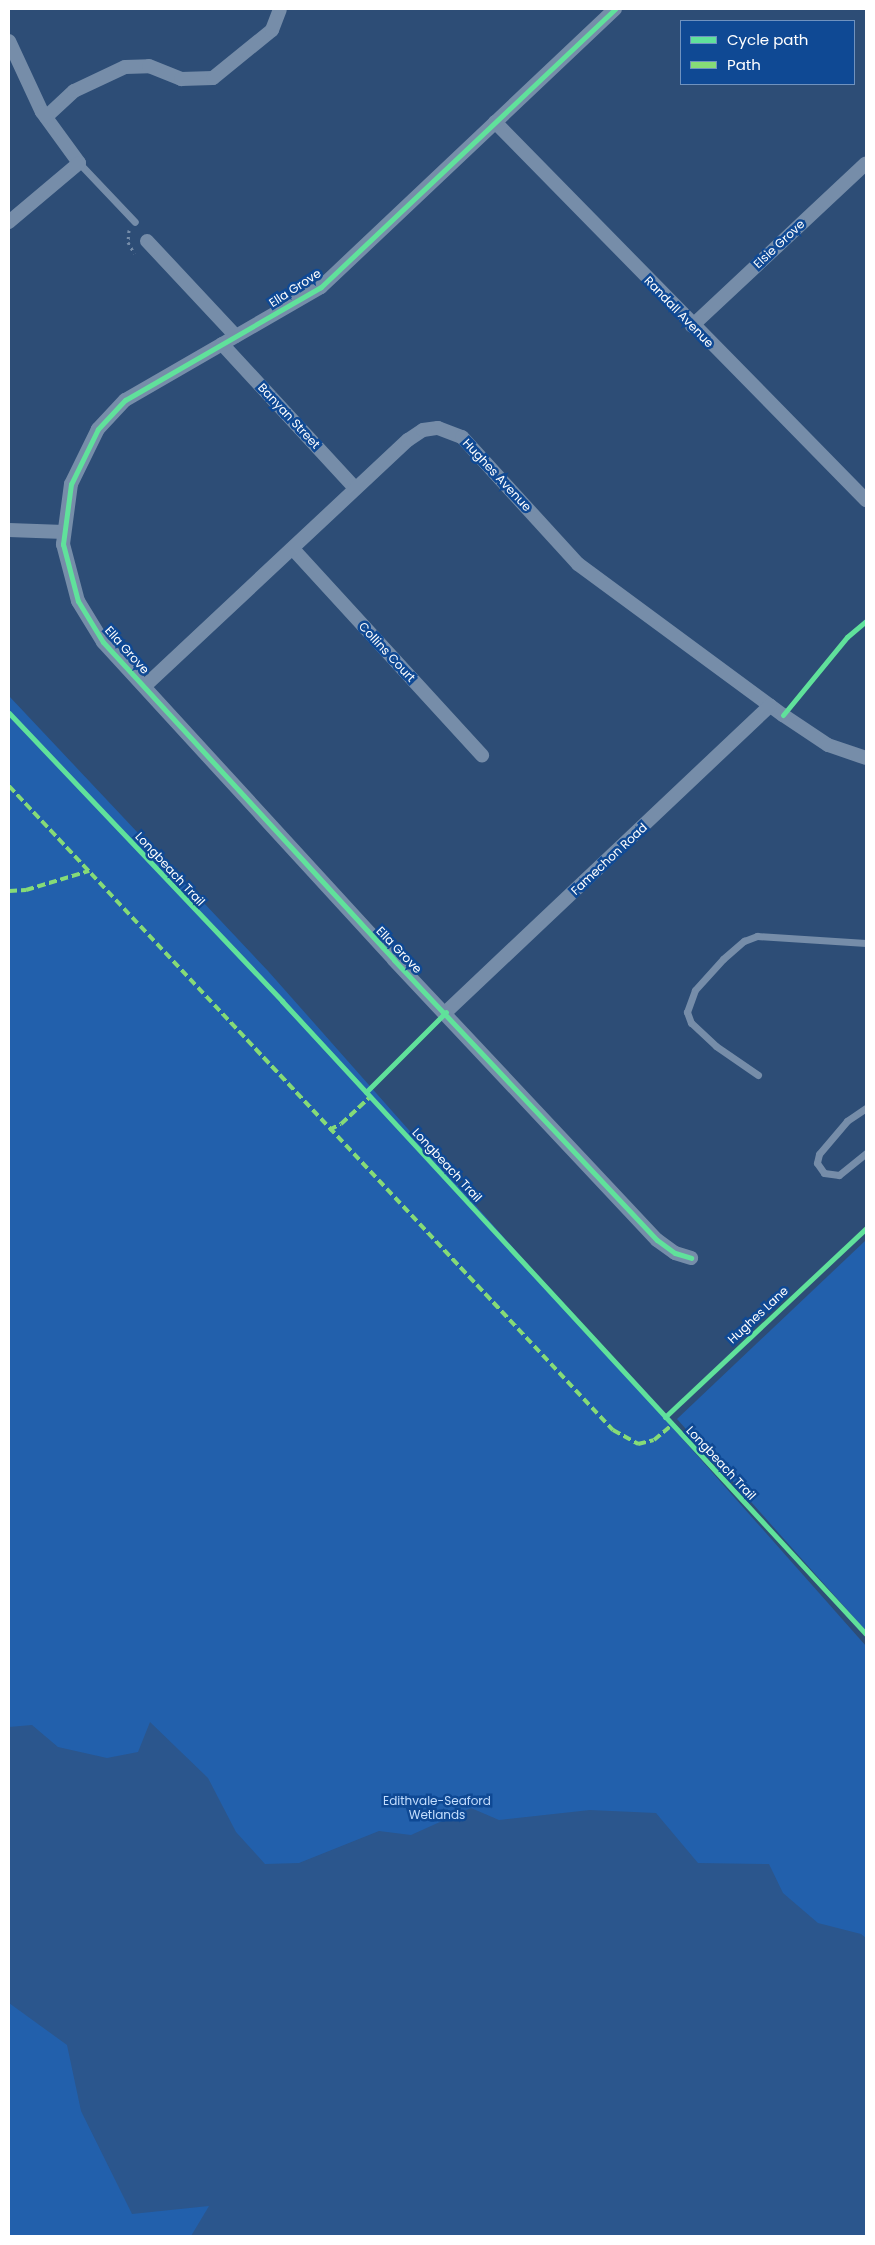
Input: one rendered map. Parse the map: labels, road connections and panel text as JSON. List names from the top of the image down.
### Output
{
  "streets": {
    "street": [
      "Elsie Grove",
      "Ella Grove",
      "Randall Avenue",
      "Banyan Street",
      "Hughes Avenue",
      "Collins Court",
      "Famechon Road"
    ],
    "cycle path": ["Longbeach Trail", "Hughes Lane"]
  },
  "crossings": [
    ["Elsie Grove", "Randall Avenue"],
    ["Ella Grove", "Randall Avenue"],
    ["Ella Grove", "Banyan Street"],
    ["Ella Grove", "Hughes Avenue"],
    ["Ella Grove", "Famechon Road"],
    ["Banyan Street", "Hughes Avenue"],
    ["Hughes Avenue", "Collins Court"],
    ["Hughes Avenue", "Famechon Road"]
  ],
  "parks": ["Edithvale-Seaford Wetlands"],
  "legend": ["Cycle path", "Path"]
}
